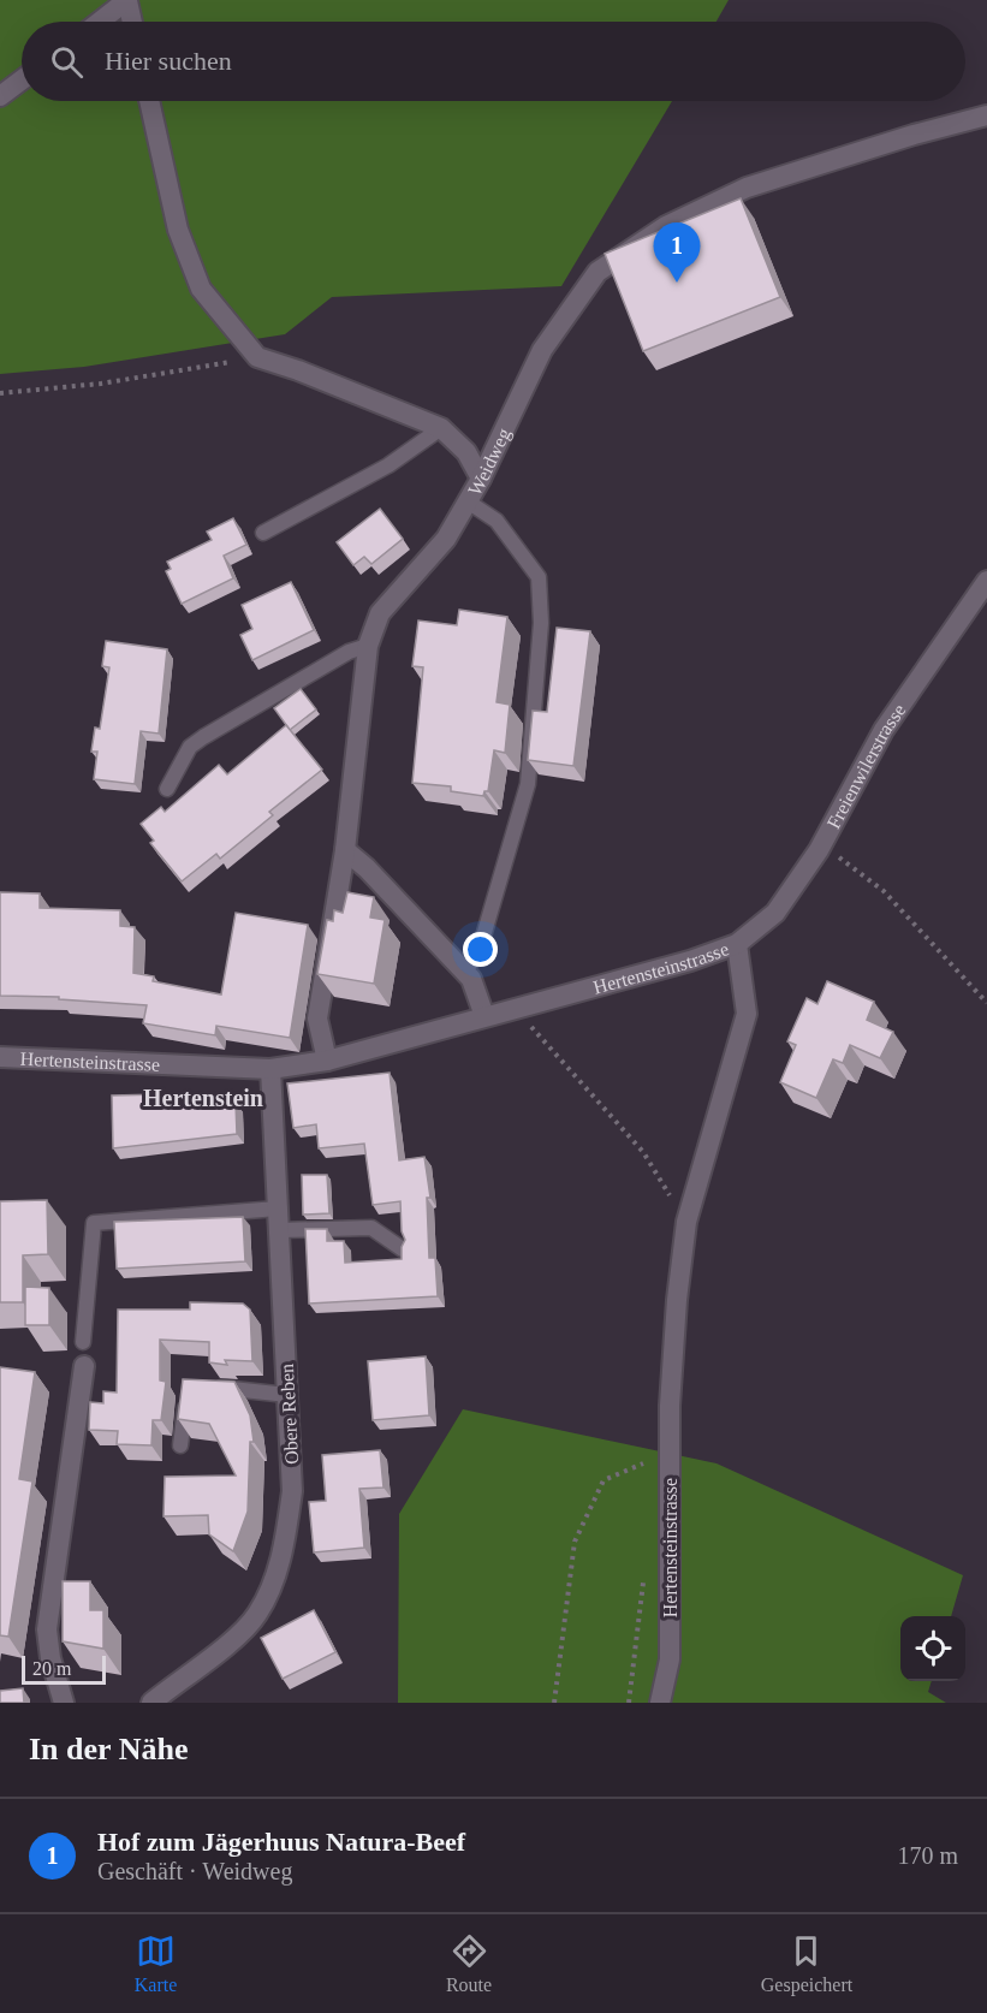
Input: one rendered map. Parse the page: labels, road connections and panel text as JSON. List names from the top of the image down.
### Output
{
  "streets": {
    "street": [
      "Weidweg",
      "Freienwilerstrasse",
      "Hertensteinstrasse",
      "Obere Reben"
    ]
  },
  "crossings": [
    ["Weidweg", "Hertensteinstrasse"],
    ["Freienwilerstrasse", "Hertensteinstrasse"],
    ["Hertensteinstrasse", "Obere Reben"]
  ],
  "districts": ["Hertenstein"],
  "scale_bar": "20 m",
  "page": {
    "search": "Hier suchen",
    "pins": "1",
    "scale": "20 m",
    "heading": "In der Nähe",
    "list": [
      {
        "mark": "1",
        "name": "Hof zum Jägerhuus Natura-Beef",
        "note": "Geschäft · Weidweg",
        "value": "170 m"
      }
    ],
    "nav": ["Karte", "Route", "Gespeichert"]
  }
}
